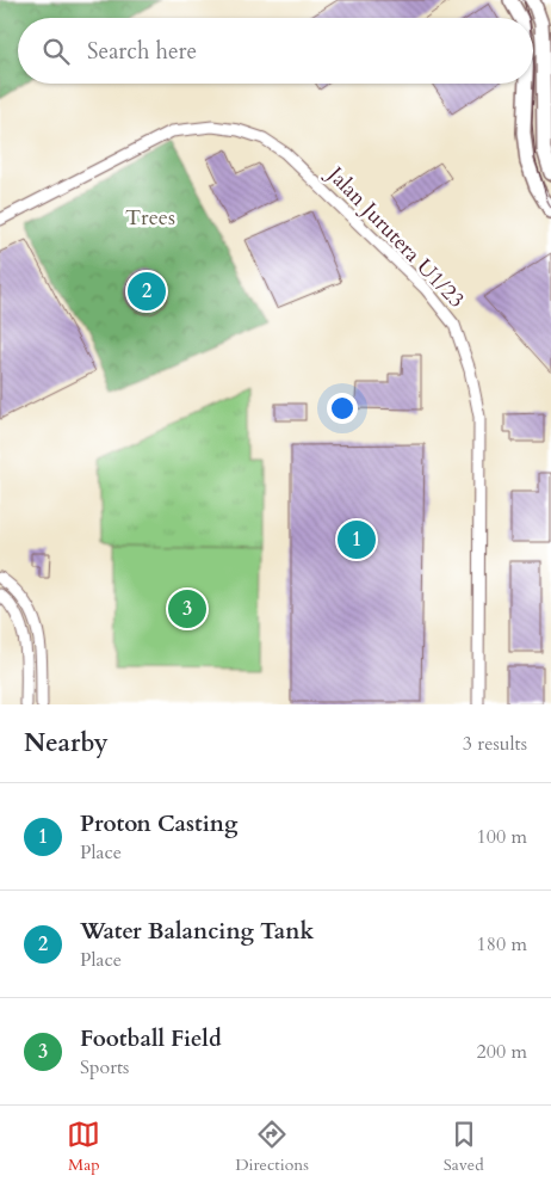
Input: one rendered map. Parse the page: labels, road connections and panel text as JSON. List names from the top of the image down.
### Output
{
  "streets": {
    "street": ["Jalan Jurutera U1/23"]
  },
  "parks": ["Trees"],
  "page": {
    "search": "Search here",
    "pins": ["2", "1", "3"],
    "heading": ["Nearby", "3 results"],
    "list": [
      {
        "mark": "1",
        "name": "Proton Casting",
        "note": "Place",
        "value": "100 m"
      },
      {
        "mark": "2",
        "name": "Water Balancing Tank",
        "note": "Place",
        "value": "180 m"
      },
      {
        "mark": "3",
        "name": "Football Field",
        "note": "Sports",
        "value": "200 m"
      }
    ],
    "nav": ["Map", "Directions", "Saved"]
  }
}
